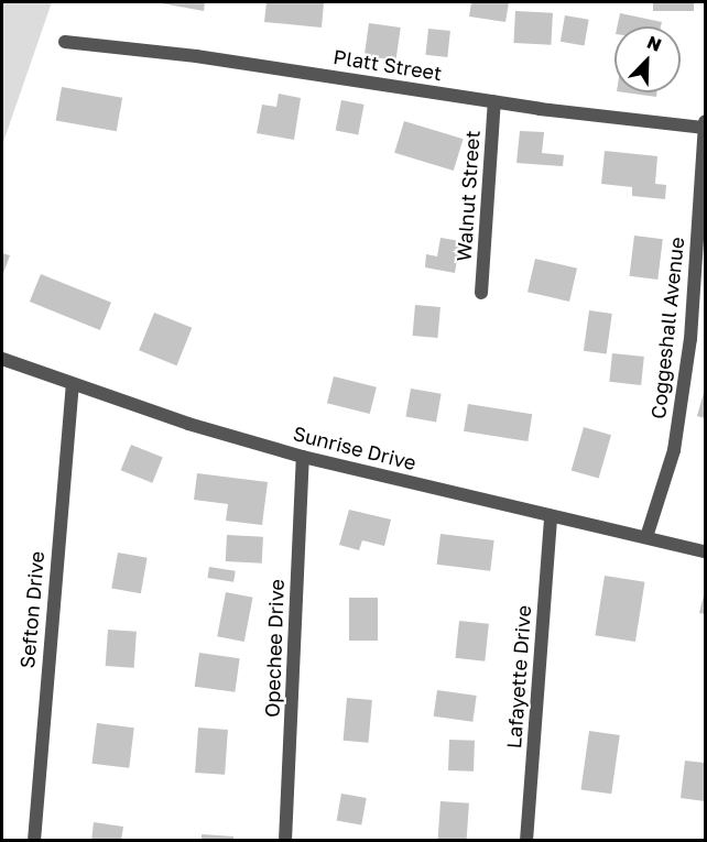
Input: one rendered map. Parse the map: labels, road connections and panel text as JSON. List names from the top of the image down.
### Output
{
  "streets": {
    "street": [
      "Platt Street",
      "Walnut Street",
      "Coggeshall Avenue",
      "Sunrise Drive",
      "Sefton Drive",
      "Opechee Drive",
      "Lafayette Drive"
    ]
  },
  "crossings": [
    ["Platt Street", "Walnut Street"],
    ["Platt Street", "Coggeshall Avenue"],
    ["Coggeshall Avenue", "Sunrise Drive"],
    ["Sunrise Drive", "Sefton Drive"],
    ["Sunrise Drive", "Opechee Drive"],
    ["Sunrise Drive", "Lafayette Drive"]
  ],
  "north": "top right"
}
